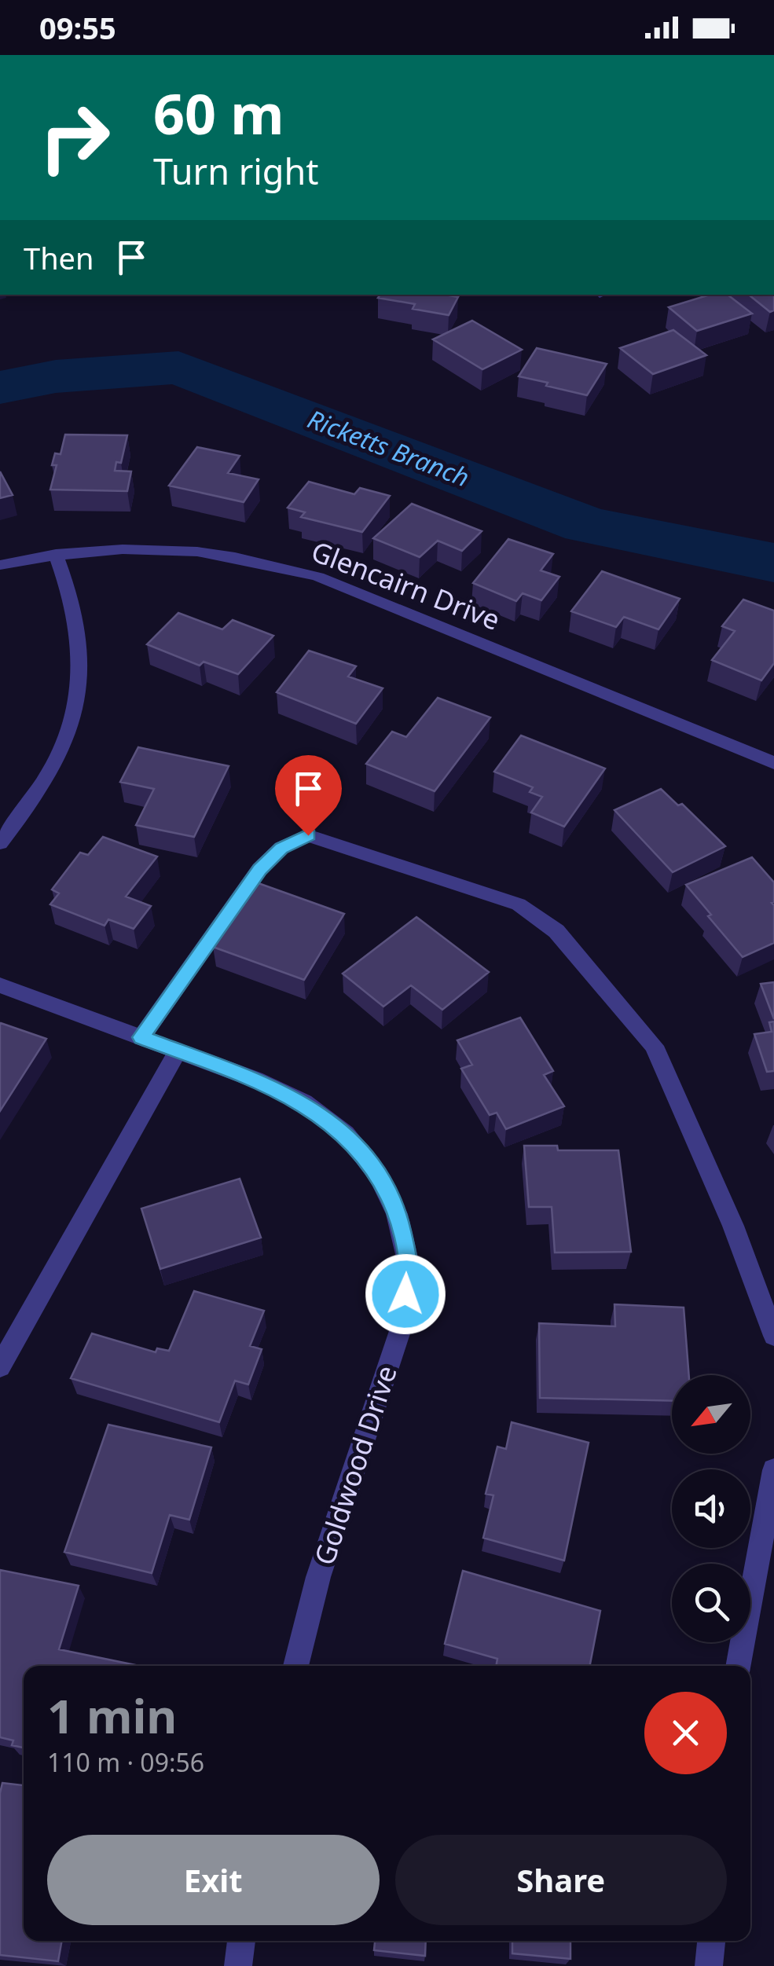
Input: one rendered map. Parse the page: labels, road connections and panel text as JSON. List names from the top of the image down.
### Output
{
  "streets": {
    "street": ["Glencairn Drive", "Goldwood Drive"]
  },
  "water": ["Ricketts Branch"],
  "north": "bottom left",
  "page": {
    "status": "09:55",
    "turn": ["60 m", "Turn right"],
    "then": "Then",
    "heading": ["1 min", "110 m · 09:56"],
    "buttons": ["Exit", "Share"]
  }
}
